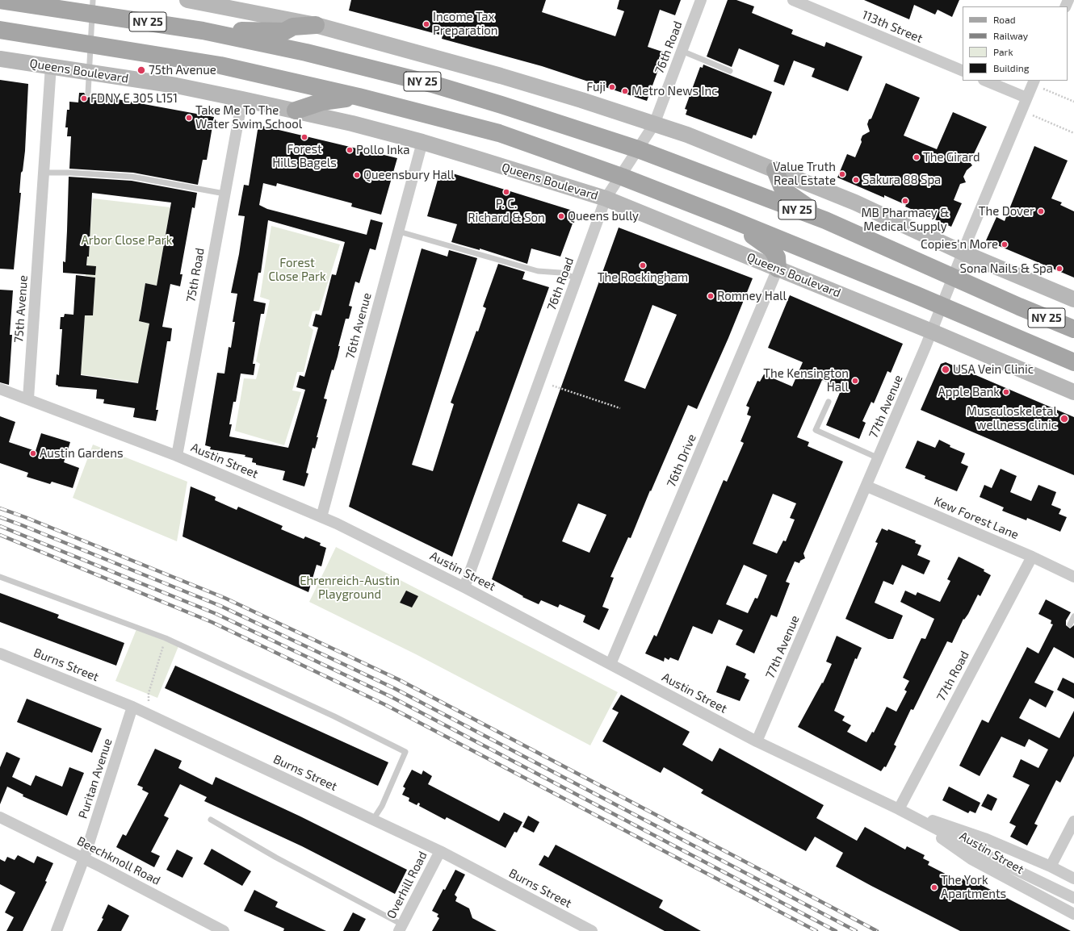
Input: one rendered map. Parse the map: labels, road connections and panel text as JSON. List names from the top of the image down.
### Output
{
  "streets": {
    "main road": ["NY 25"],
    "street": [
      "113th Street",
      "76th Road",
      "Queens Boulevard",
      "75th Road",
      "75th Avenue",
      "76th Avenue",
      "77th Avenue",
      "Austin Street",
      "76th Drive",
      "Kew Forest Lane",
      "Burns Street",
      "77th Road",
      "Puritan Avenue",
      "Beechknoll Road",
      "Overhill Road"
    ]
  },
  "crossings": [
    ["NY 25", "76th Road"],
    ["NY 25", "77th Avenue"],
    ["76th Road", "Queens Boulevard"],
    ["76th Road", "Austin Street"],
    ["Queens Boulevard", "75th Road"],
    ["Queens Boulevard", "75th Avenue"],
    ["Queens Boulevard", "76th Avenue"],
    ["Queens Boulevard", "77th Avenue"],
    ["Queens Boulevard", "76th Drive"],
    ["75th Road", "Austin Street"],
    ["75th Avenue", "Austin Street"],
    ["76th Avenue", "Austin Street"],
    ["77th Avenue", "Austin Street"],
    ["77th Avenue", "Kew Forest Lane"],
    ["Austin Street", "76th Drive"],
    ["Austin Street", "77th Road"],
    ["Kew Forest Lane", "77th Road"],
    ["Burns Street", "Puritan Avenue"],
    ["Burns Street", "Overhill Road"],
    ["Puritan Avenue", "Beechknoll Road"]
  ],
  "parks": ["Arbor Close Park", "Forest Close Park", "Ehrenreich-Austin Playground"],
  "places": [
    "Income Tax Preparation",
    "75th Avenue",
    "Fuji",
    "Metro News Inc",
    "FDNY E 305 L151",
    "Take Me To The Water Swim School",
    "Forest Hills Bagels",
    "Pollo Inka",
    "The Girard",
    "Value Truth Real Estate",
    "Queensbury Hall",
    "Sakura 88 Spa",
    "P. C. Richard & Son",
    "MB Pharmacy & Medical Supply",
    "The Dover",
    "Queens bully",
    "Copies'n More",
    "The Rockingham",
    "Sona Nails & Spa",
    "Romney Hall",
    "USA Vein Clinic",
    "The Kensington Hall",
    "Apple Bank",
    "Musculoskeletal wellness clinic",
    "Austin Gardens",
    "The York Apartments"
  ],
  "legend": [
    "Road",
    "Railway",
    "Park",
    "Building"
  ]
}
